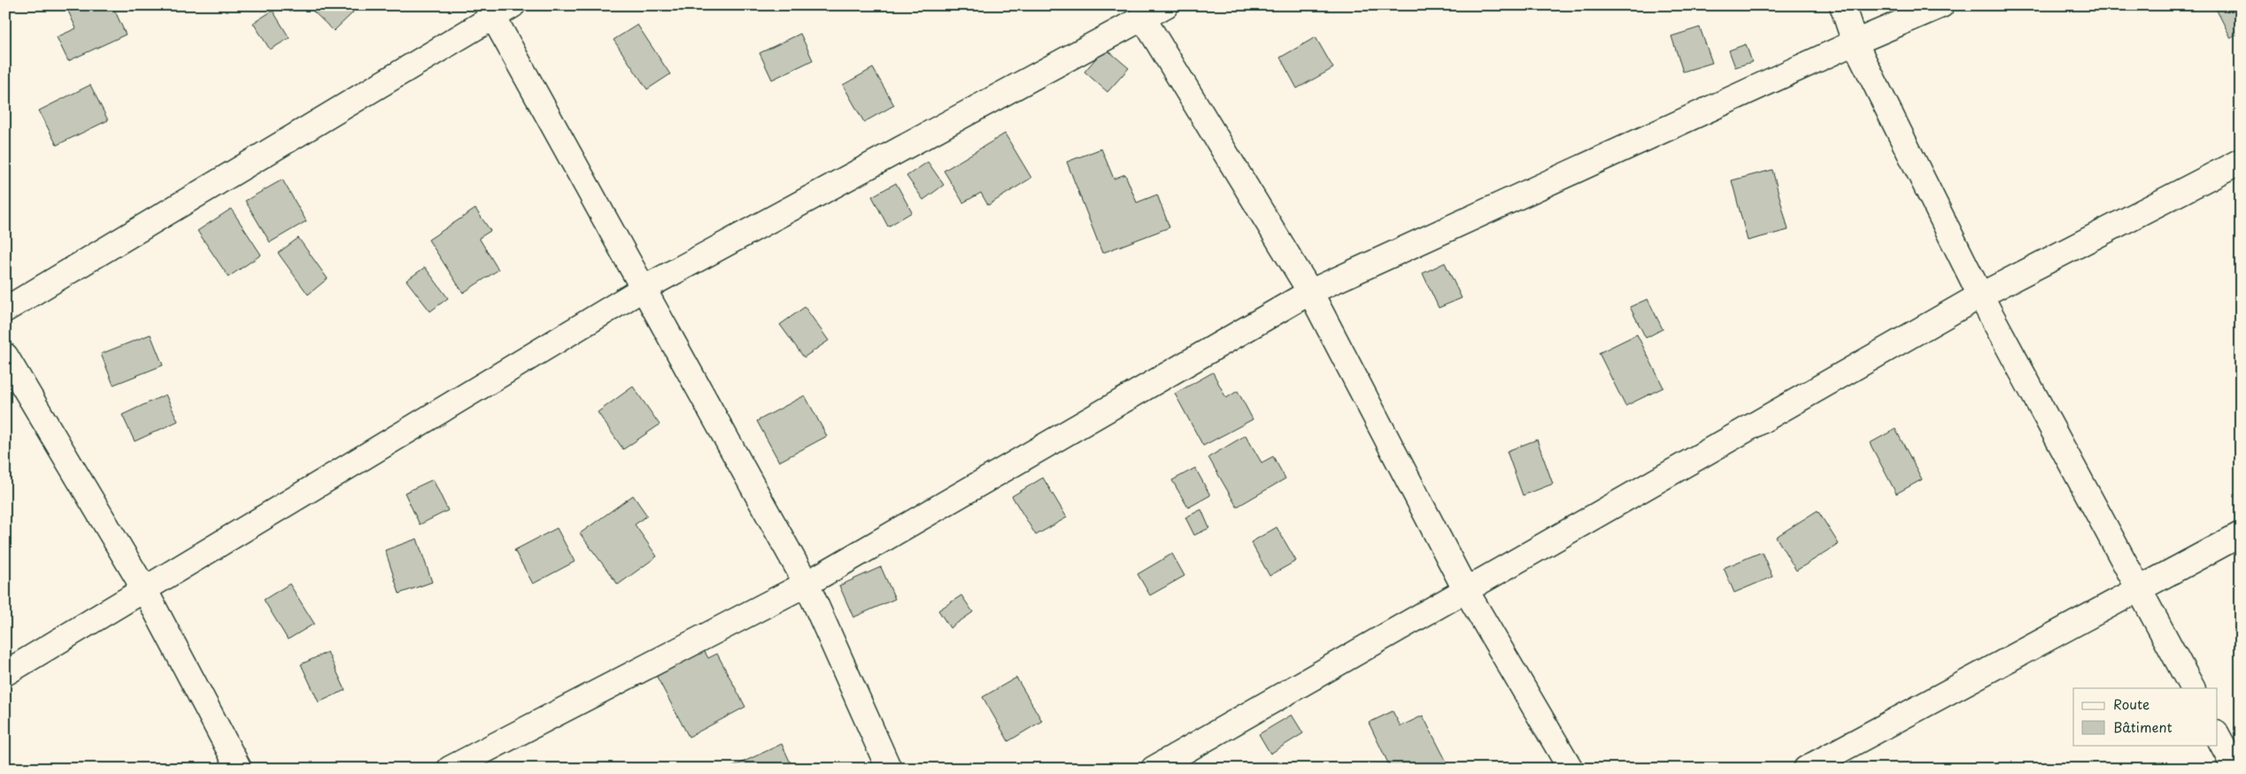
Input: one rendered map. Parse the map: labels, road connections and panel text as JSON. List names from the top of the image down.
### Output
{
  "legend": ["Route", "Bâtiment"]
}
